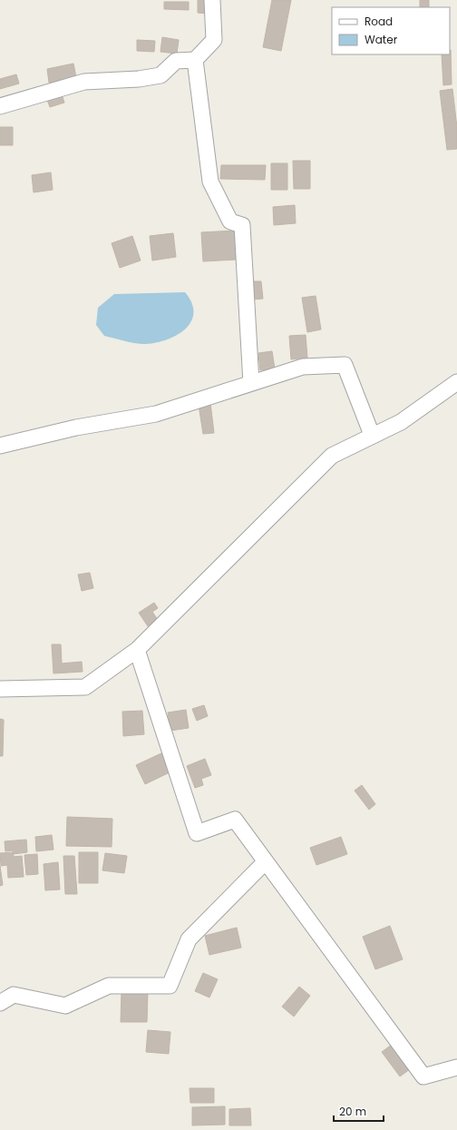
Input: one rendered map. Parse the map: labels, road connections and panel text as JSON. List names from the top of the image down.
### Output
{
  "legend": ["Road", "Water"],
  "scale_bar": "20 m"
}
